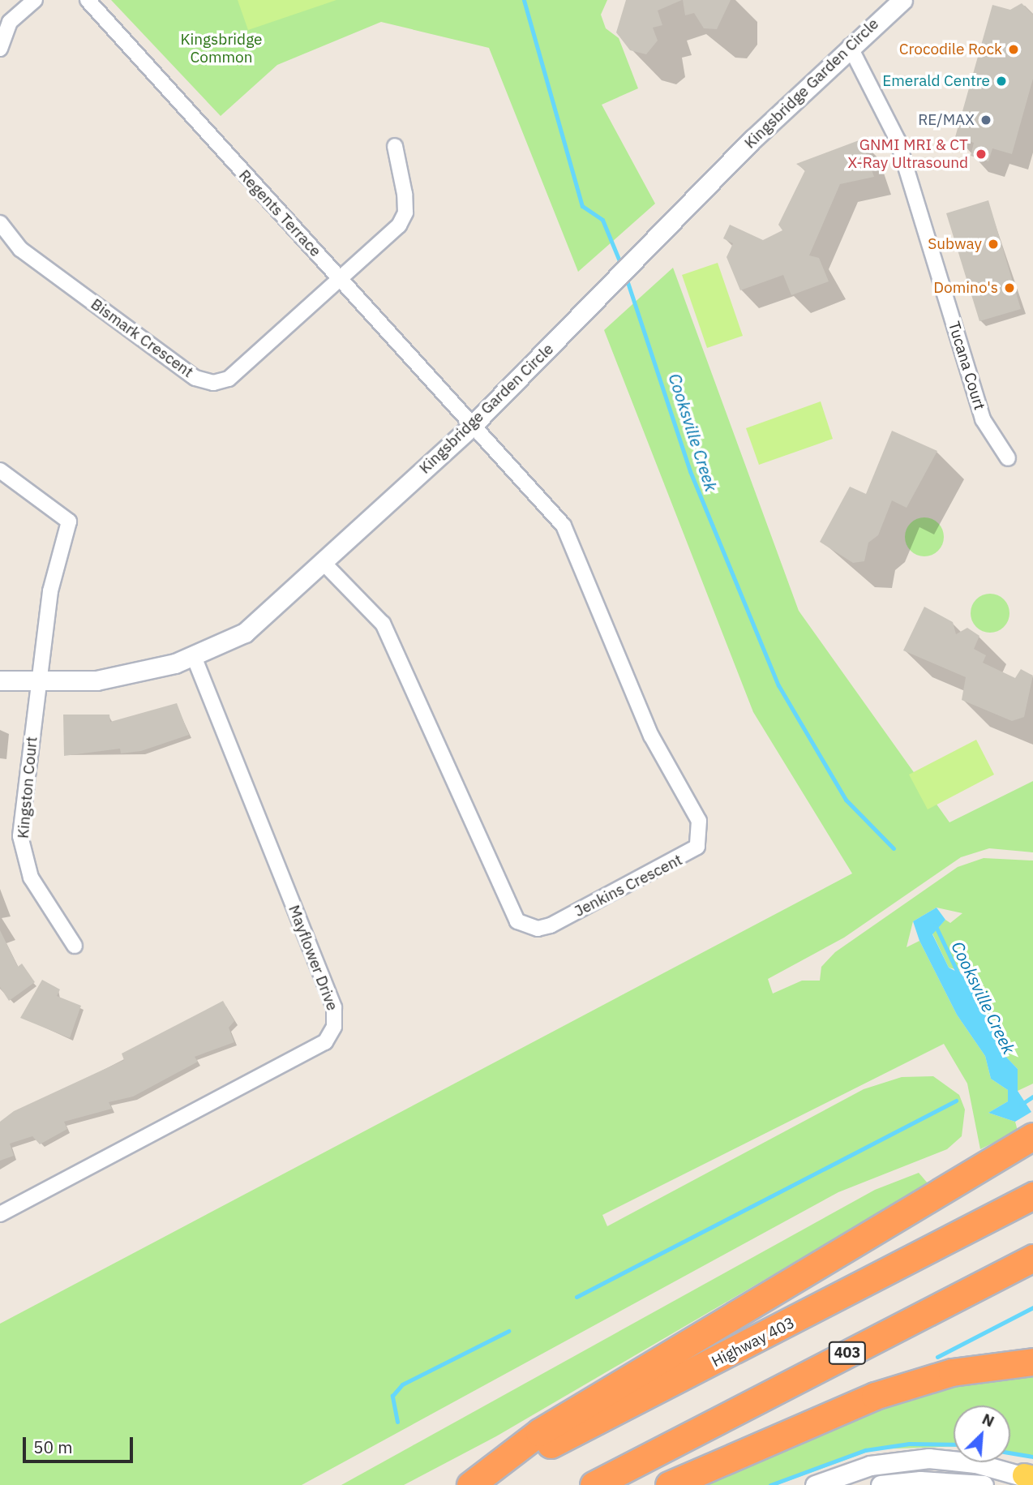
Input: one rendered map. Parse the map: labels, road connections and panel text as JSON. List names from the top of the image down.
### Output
{
  "streets": {
    "highway": ["Highway 403", "403"],
    "street": [
      "Kingsbridge Garden Circle",
      "Regents Terrace",
      "Bismark Crescent",
      "Tucana Court",
      "Kingston Court",
      "Jenkins Crescent",
      "Mayflower Drive"
    ]
  },
  "crossings": [
    ["Kingsbridge Garden Circle", "Regents Terrace"],
    ["Kingsbridge Garden Circle", "Tucana Court"],
    ["Kingsbridge Garden Circle", "Kingston Court"],
    ["Kingsbridge Garden Circle", "Jenkins Crescent"],
    ["Kingsbridge Garden Circle", "Mayflower Drive"],
    ["Regents Terrace", "Bismark Crescent"],
    ["Regents Terrace", "Jenkins Crescent"]
  ],
  "water": ["Cooksville Creek"],
  "parks": ["Kingsbridge Common"],
  "places": [
    "Crocodile Rock",
    "Emerald Centre",
    "RE/MAX",
    "GNMI MRI & CT X-Ray Ultrasound",
    "Subway",
    "Domino's"
  ],
  "scale_bar": "50 m",
  "north": "top right"
}
